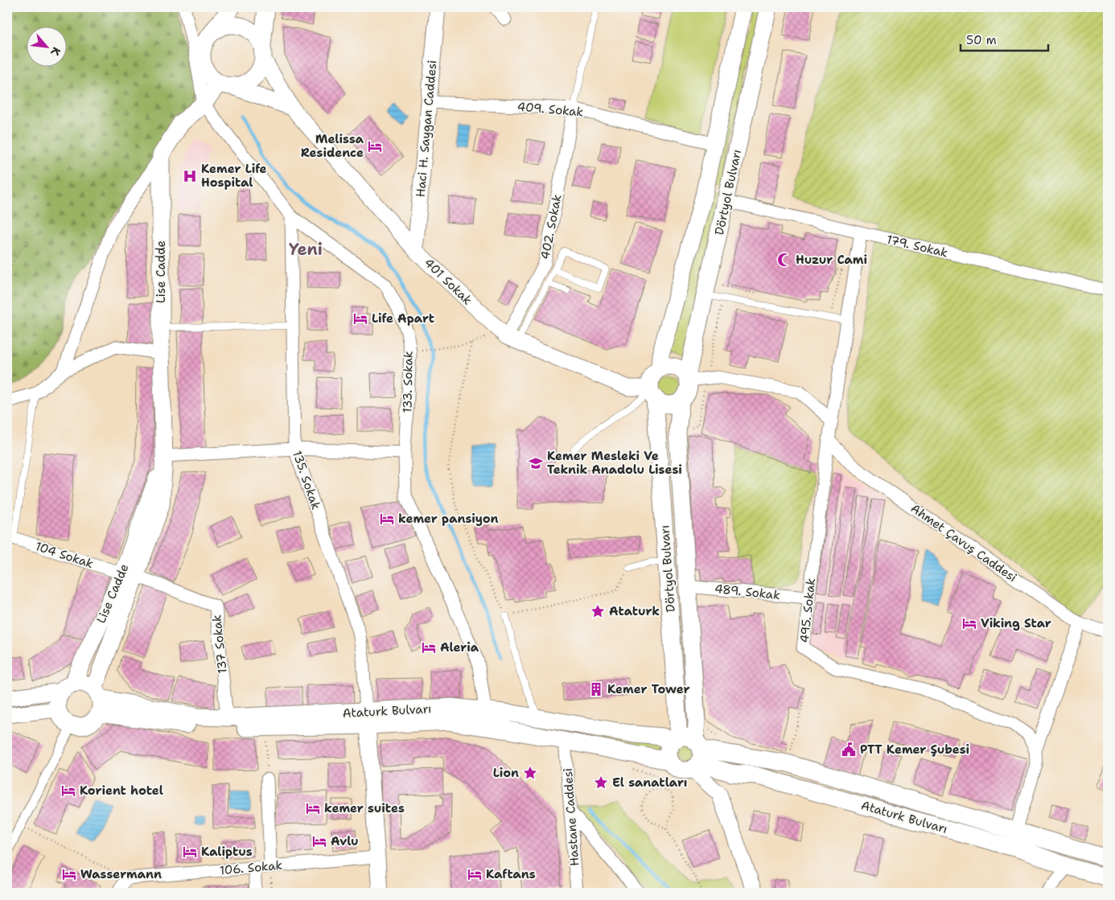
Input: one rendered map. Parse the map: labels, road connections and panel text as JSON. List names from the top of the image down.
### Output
{
  "streets": {
    "main road": ["Dörtyol Bulvarı", "Lise Cadde", "Ataturk Bulvarı"],
    "street": [
      "409. Sokak",
      "Haci H. Saygan Caddesi",
      "402. Sokak",
      "179. Sokak",
      "401 Sokak",
      "133. Sokak",
      "135. Sokak",
      "Ahmet Çavuş Caddesi",
      "104 Sokak",
      "489. Sokak",
      "495. Sokak",
      "137 Sokak",
      "Hastane Caddesi",
      "106. Sokak"
    ]
  },
  "crossings": [
    ["409. Sokak", "Haci H. Saygan Caddesi"],
    ["409. Sokak", "Dörtyol Bulvarı"],
    ["409. Sokak", "402. Sokak"],
    ["Haci H. Saygan Caddesi", "401 Sokak"],
    ["Dörtyol Bulvarı", "179. Sokak"],
    ["Dörtyol Bulvarı", "401 Sokak"],
    ["Dörtyol Bulvarı", "489. Sokak"],
    ["Dörtyol Bulvarı", "Ataturk Bulvarı"],
    ["402. Sokak", "401 Sokak"],
    ["179. Sokak", "495. Sokak"],
    ["Lise Cadde", "104 Sokak"],
    ["Lise Cadde", "137 Sokak"],
    ["Lise Cadde", "Ataturk Bulvarı"],
    ["133. Sokak", "135. Sokak"],
    ["133. Sokak", "Ataturk Bulvarı"],
    ["135. Sokak", "Ataturk Bulvarı"],
    ["Ahmet Çavuş Caddesi", "495. Sokak"],
    ["104 Sokak", "137 Sokak"],
    ["489. Sokak", "495. Sokak"],
    ["137 Sokak", "Ataturk Bulvarı"],
    ["Ataturk Bulvarı", "Hastane Caddesi"]
  ],
  "districts": ["Yeni"],
  "places": {
    "hotel": [
      "Melissa Residence",
      "Life Apart",
      "kemer pansiyon",
      "Viking Star",
      "Aleria",
      "Korient hotel",
      "kemer suites",
      "Avlu",
      "Kaliptus",
      "Wassermann",
      "Kaftans"
    ],
    "hospital": ["Kemer Life Hospital"],
    "mosque": ["Huzur Cami"],
    "school or university": ["Kemer Mesleki Ve Teknik Anadolu Lisesi"],
    "place": ["Ataturk", "Lion", "El sanatları"],
    "building": ["Kemer Tower"],
    "public building": ["PTT Kemer Şubesi"]
  },
  "scale_bar": "50 m",
  "north": "bottom right"
}
